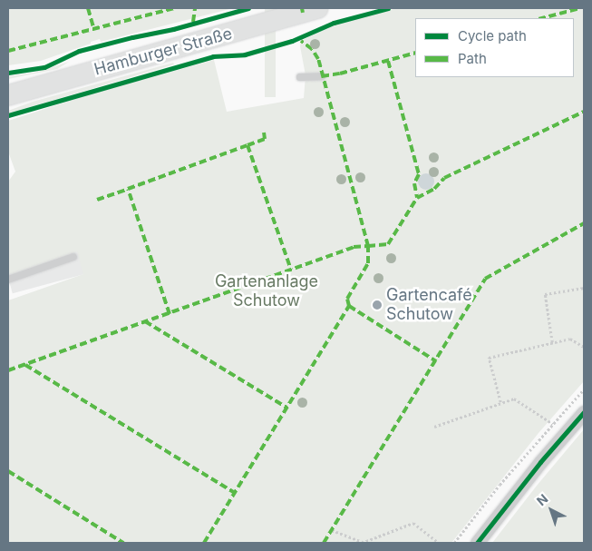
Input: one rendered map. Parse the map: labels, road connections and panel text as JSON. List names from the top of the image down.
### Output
{
  "streets": {
    "main road": ["Hamburger Straße"]
  },
  "parks": ["Gartenanlage Schutow"],
  "places": ["Gartencafé Schutow"],
  "legend": ["Cycle path", "Path"],
  "north": "top left"
}
